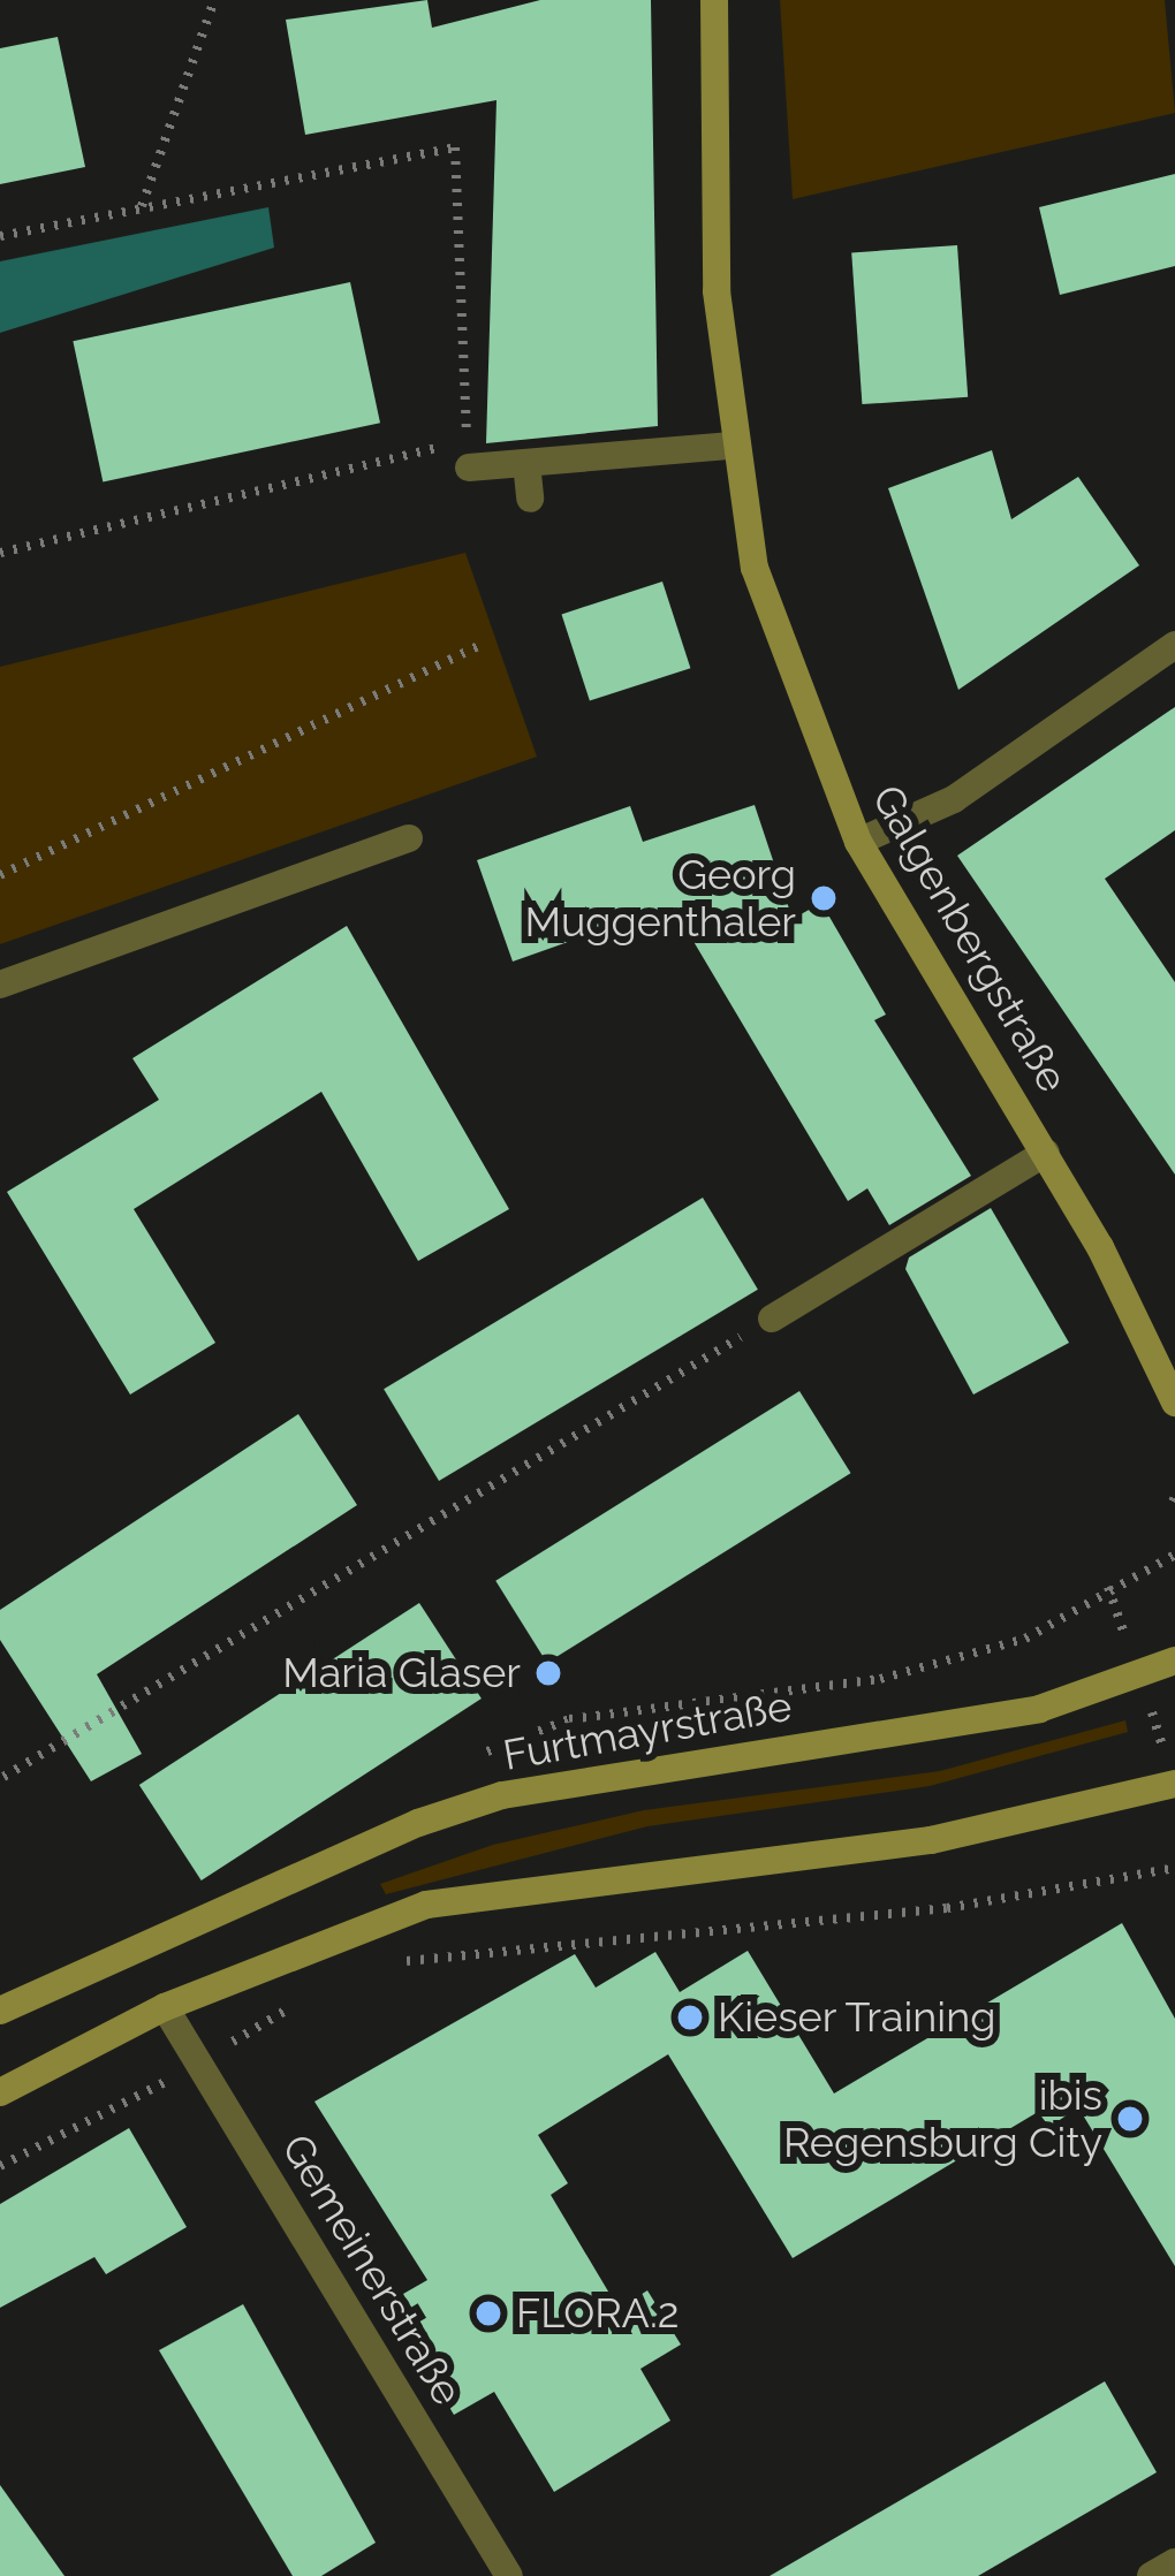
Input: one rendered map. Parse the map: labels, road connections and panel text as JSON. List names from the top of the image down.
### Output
{
  "streets": {
    "main road": ["Galgenbergstraße", "Furtmayrstraße"],
    "street": ["Gemeinerstraße"]
  },
  "places": [
    "Georg Muggenthaler",
    "Maria Glaser",
    "Kieser Training",
    "ibis Regensburg City",
    "FLORA.2"
  ]
}
